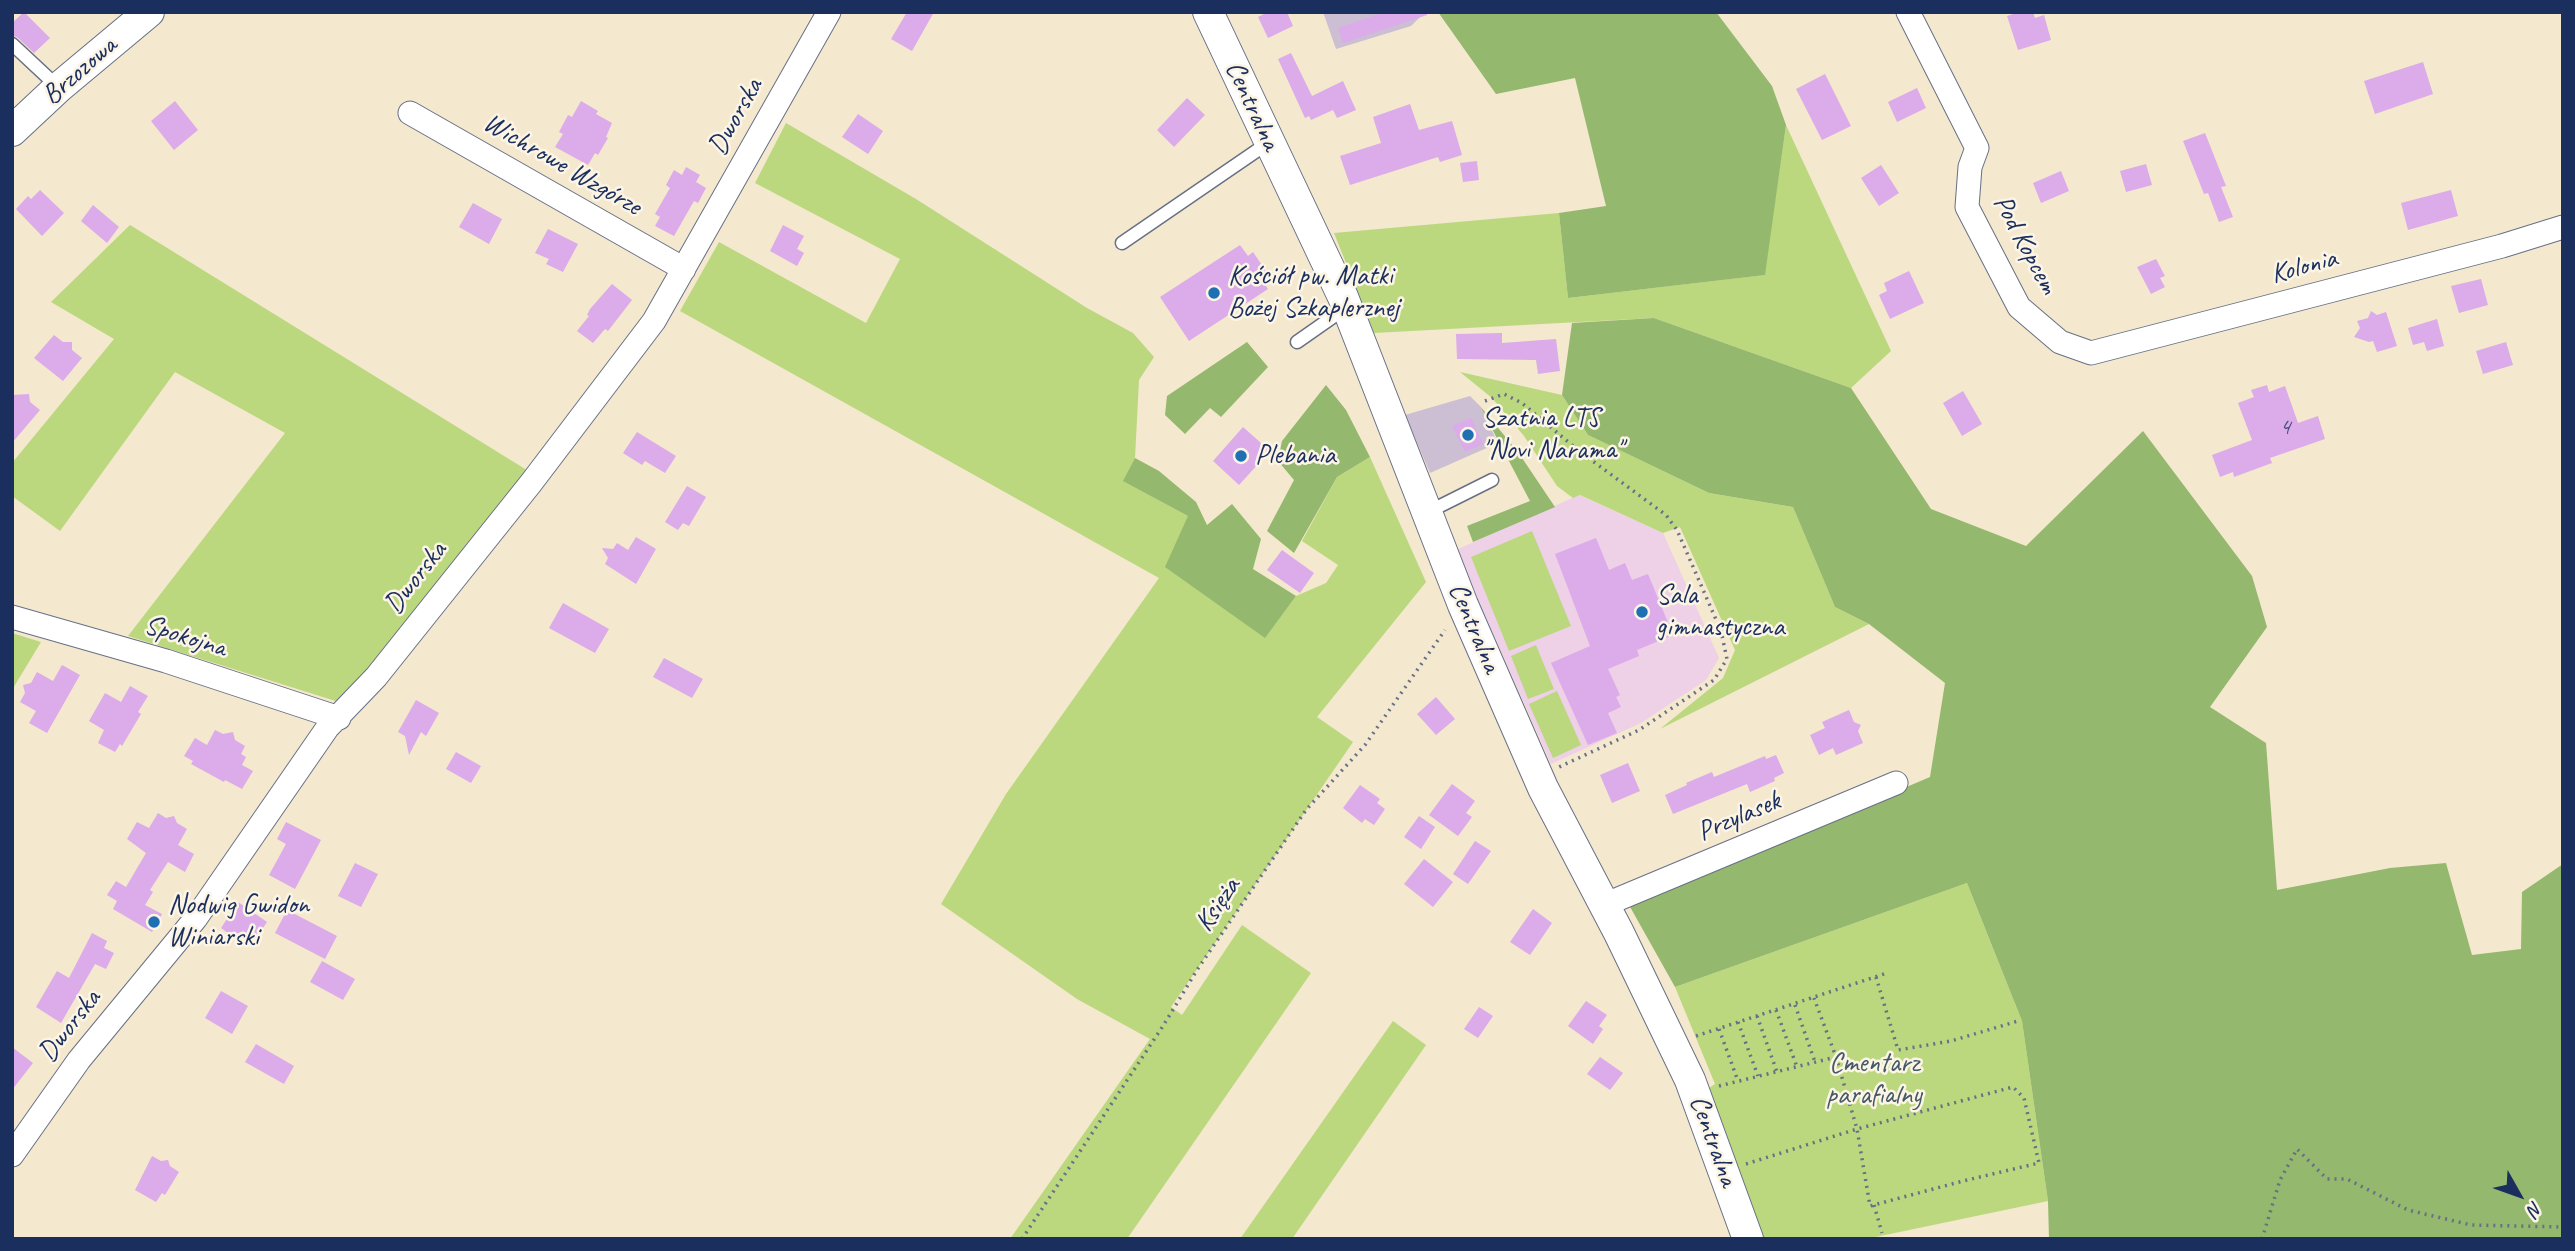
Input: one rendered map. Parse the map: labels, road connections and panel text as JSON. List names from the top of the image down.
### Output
{
  "streets": {
    "street": [
      "Brzozowa",
      "Centralna",
      "Dworska",
      "Wichrowe Wzgórze",
      "Pod Kopcem",
      "Kolonia",
      "Spokojna",
      "Przylasek"
    ],
    "path": ["Księża"]
  },
  "crossings": [
    ["Centralna", "Przylasek"],
    ["Centralna", "Księża"],
    ["Dworska", "Wichrowe Wzgórze"],
    ["Dworska", "Spokojna"],
    ["Pod Kopcem", "Kolonia"]
  ],
  "parks": ["Cmentarz parafialny"],
  "places": [
    "Kościół pw. Matki Bożej Szkaplerznej",
    "Szatnia LTS \"Novi Narama\"",
    "Plebania",
    "Sala gimnastyczna",
    "Nodwig Gwidon Winiarski"
  ],
  "house_numbers": ["4"],
  "north": "bottom right"
}
